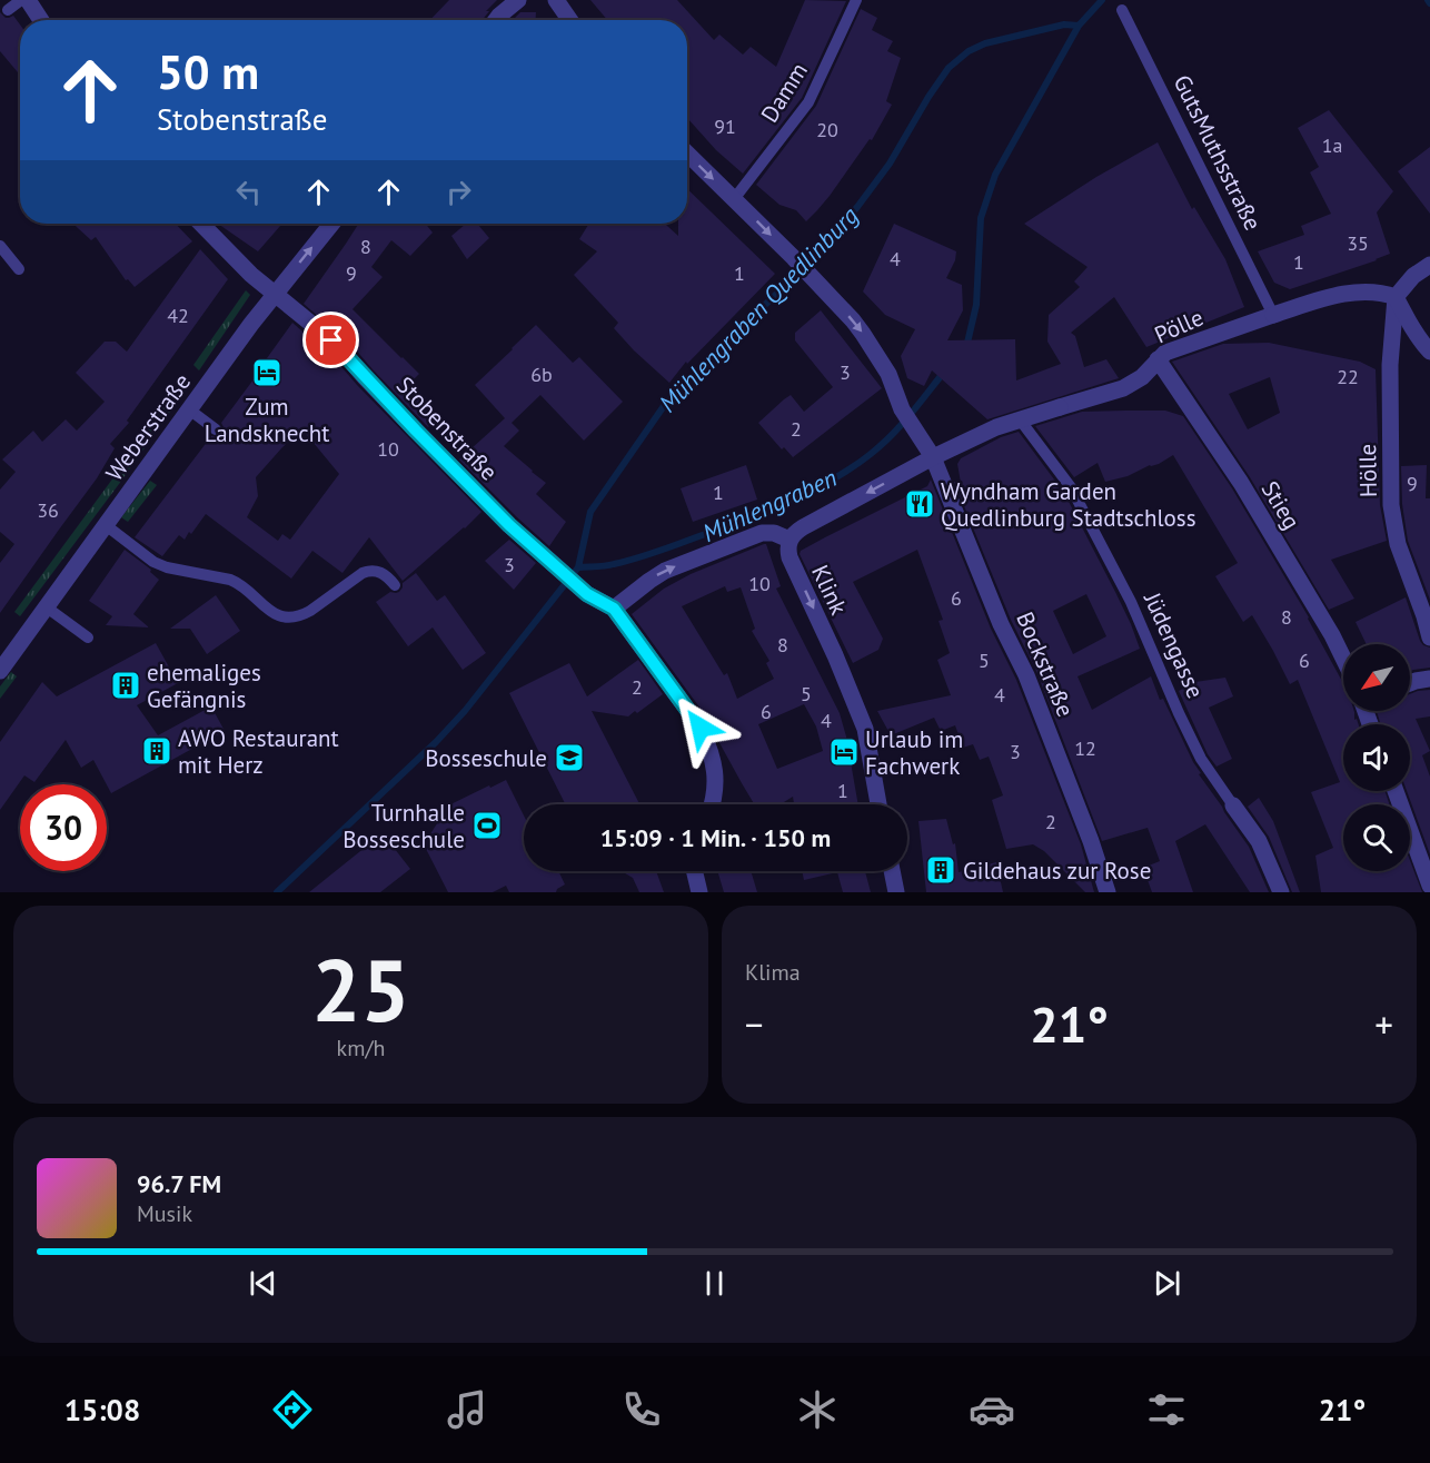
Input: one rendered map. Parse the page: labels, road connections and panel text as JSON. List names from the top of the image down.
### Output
{
  "streets": {
    "street": [
      "Pölle",
      "Weberstraße",
      "Stobenstraße",
      "Hölle",
      "Stieg",
      "Klink",
      "Jüdengasse",
      "Bockstraße"
    ],
    "lane": ["Damm", "GutsMuthsstraße"]
  },
  "crossings": [
    ["Damm", "Bockstraße"],
    ["GutsMuthsstraße", "Pölle"],
    ["Pölle", "Hölle"],
    ["Pölle", "Stieg"],
    ["Pölle", "Jüdengasse"],
    ["Pölle", "Bockstraße"],
    ["Weberstraße", "Stobenstraße"]
  ],
  "one_way": ["Klink", "Bockstraße"],
  "water": ["Mühlengraben Quedlinburg", "Mühlengraben"],
  "places": {
    "hotel": ["Zum Landsknecht", "Urlaub im Fachwerk"],
    "restaurant": ["Wyndham Garden Quedlinburg Stadtschloss"],
    "building": ["ehemaliges Gefängnis", "AWO Restaurant mit Herz", "Gildehaus zur Rose"],
    "school or university": ["Bosseschule"],
    "sports": ["Turnhalle Bosseschule"]
  },
  "house_numbers": [
    "91",
    "20",
    "1a",
    "35",
    "8",
    "4",
    "1",
    "9",
    "1",
    "42",
    "3",
    "6b",
    "22",
    "2",
    "10",
    "9",
    "1",
    "36",
    "3",
    "10",
    "6",
    "8",
    "8",
    "5",
    "6",
    "2",
    "5",
    "4",
    "6",
    "4",
    "12",
    "3",
    "1",
    "2"
  ],
  "north": "bottom left",
  "page": {
    "turn": ["50 m", "Stobenstraße"],
    "limit": "30",
    "trip": "15:09 · 1 Min. · 150 m",
    "tile": [
      ["25", "km/h"],
      "Klima"
    ],
    "heat": ["−", "21°", "+"],
    "song": ["96.7 FM", "Musik"],
    "tabs": ["15:08", "21°"]
  }
}
